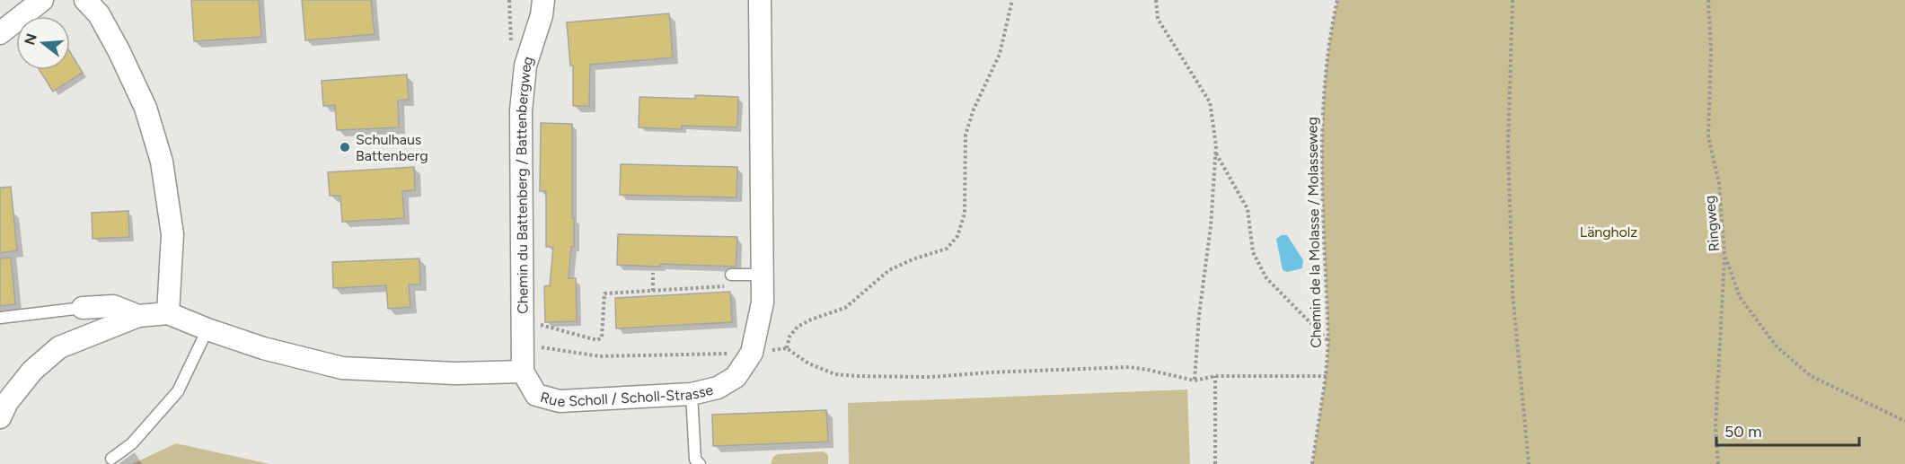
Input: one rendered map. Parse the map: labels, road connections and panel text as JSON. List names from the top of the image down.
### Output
{
  "streets": {
    "street": ["Chemin du Battenberg / Battenbergweg", "Rue Scholl / Scholl-Strasse"],
    "path": ["Ringweg", "Chemin de la Molasse / Molasseweg"]
  },
  "crossings": [
    ["Chemin du Battenberg / Battenbergweg", "Rue Scholl / Scholl-Strasse"]
  ],
  "parks": ["Längholz"],
  "places": ["Schulhaus Battenberg"],
  "scale_bar": "50 m",
  "north": "left"
}
